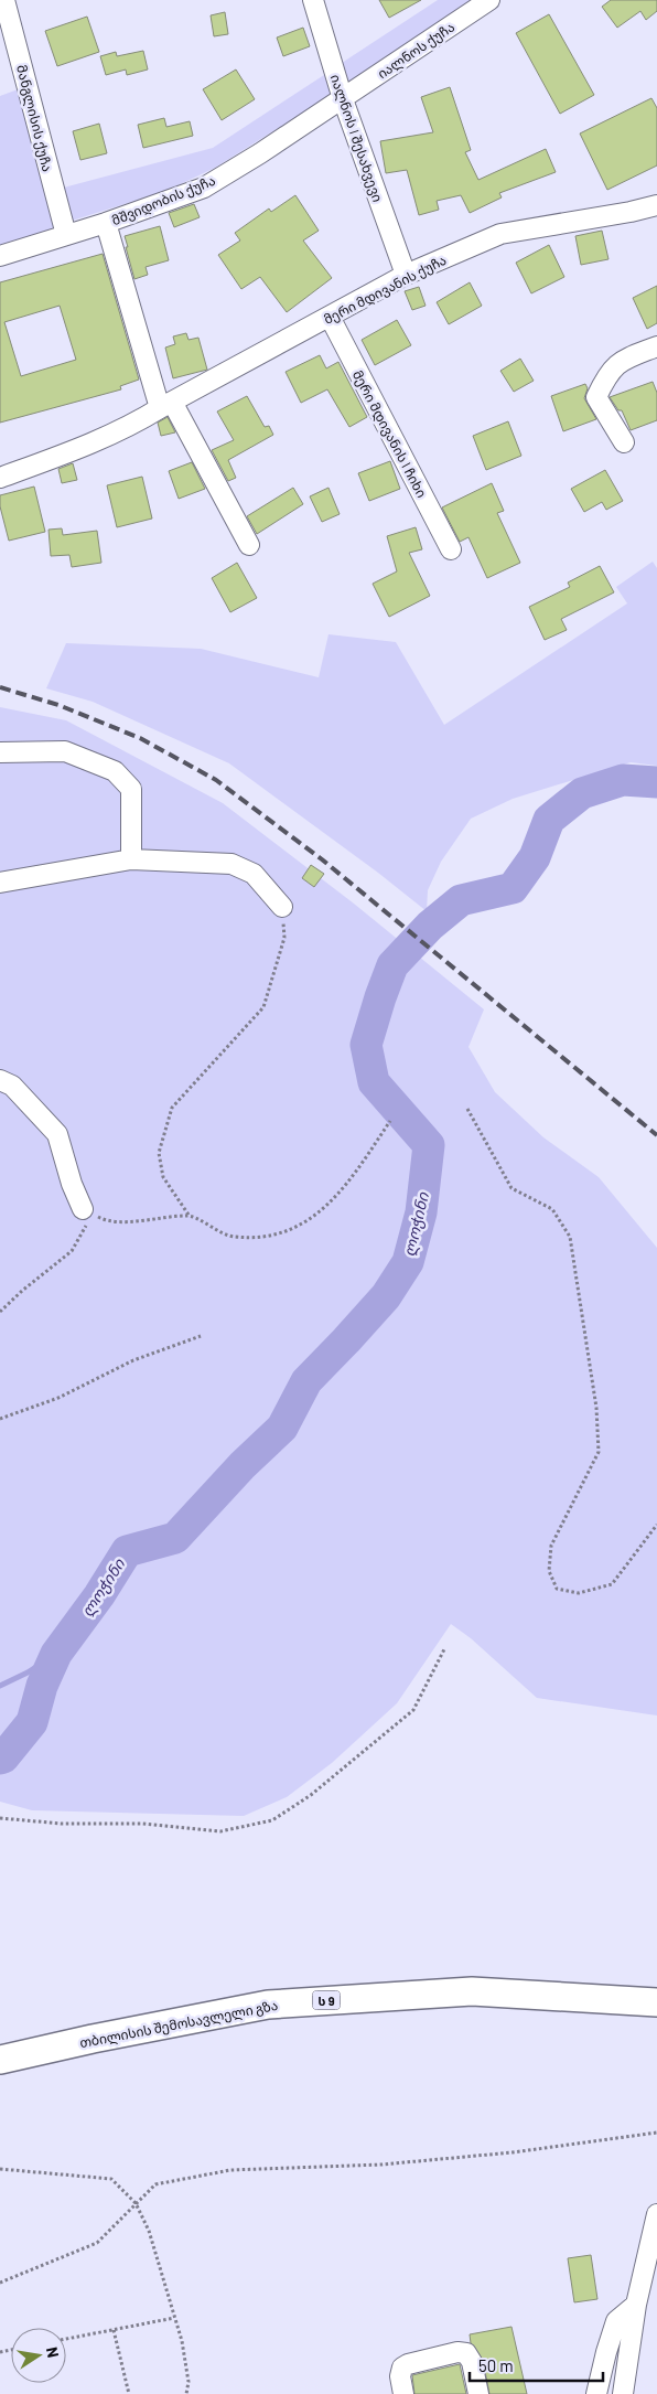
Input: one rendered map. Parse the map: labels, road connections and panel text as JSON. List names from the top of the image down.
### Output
{
  "streets": {
    "highway": ["ს 9", "თბილისის შემოსავლელი გზა"],
    "street": [
      "იალნოს ქუჩა",
      "მანგლისის ქუჩა",
      "იალნოს I შესახვევი",
      "მშვიდობის ქუჩა",
      "მერი მდივანის ქუჩა",
      "მერი მდივანის I ჩიხი"
    ]
  },
  "crossings": [
    ["იალნოს ქუჩა", "იალნოს I შესახვევი"],
    ["იალნოს ქუჩა", "მშვიდობის ქუჩა"],
    ["მანგლისის ქუჩა", "მშვიდობის ქუჩა"],
    ["იალნოს I შესახვევი", "მშვიდობის ქუჩა"],
    ["იალნოს I შესახვევი", "მერი მდივანის ქუჩა"],
    ["მერი მდივანის ქუჩა", "მერი მდივანის I ჩიხი"]
  ],
  "water": ["ლოჭინი"],
  "scale_bar": "50 m",
  "north": "right"
}
